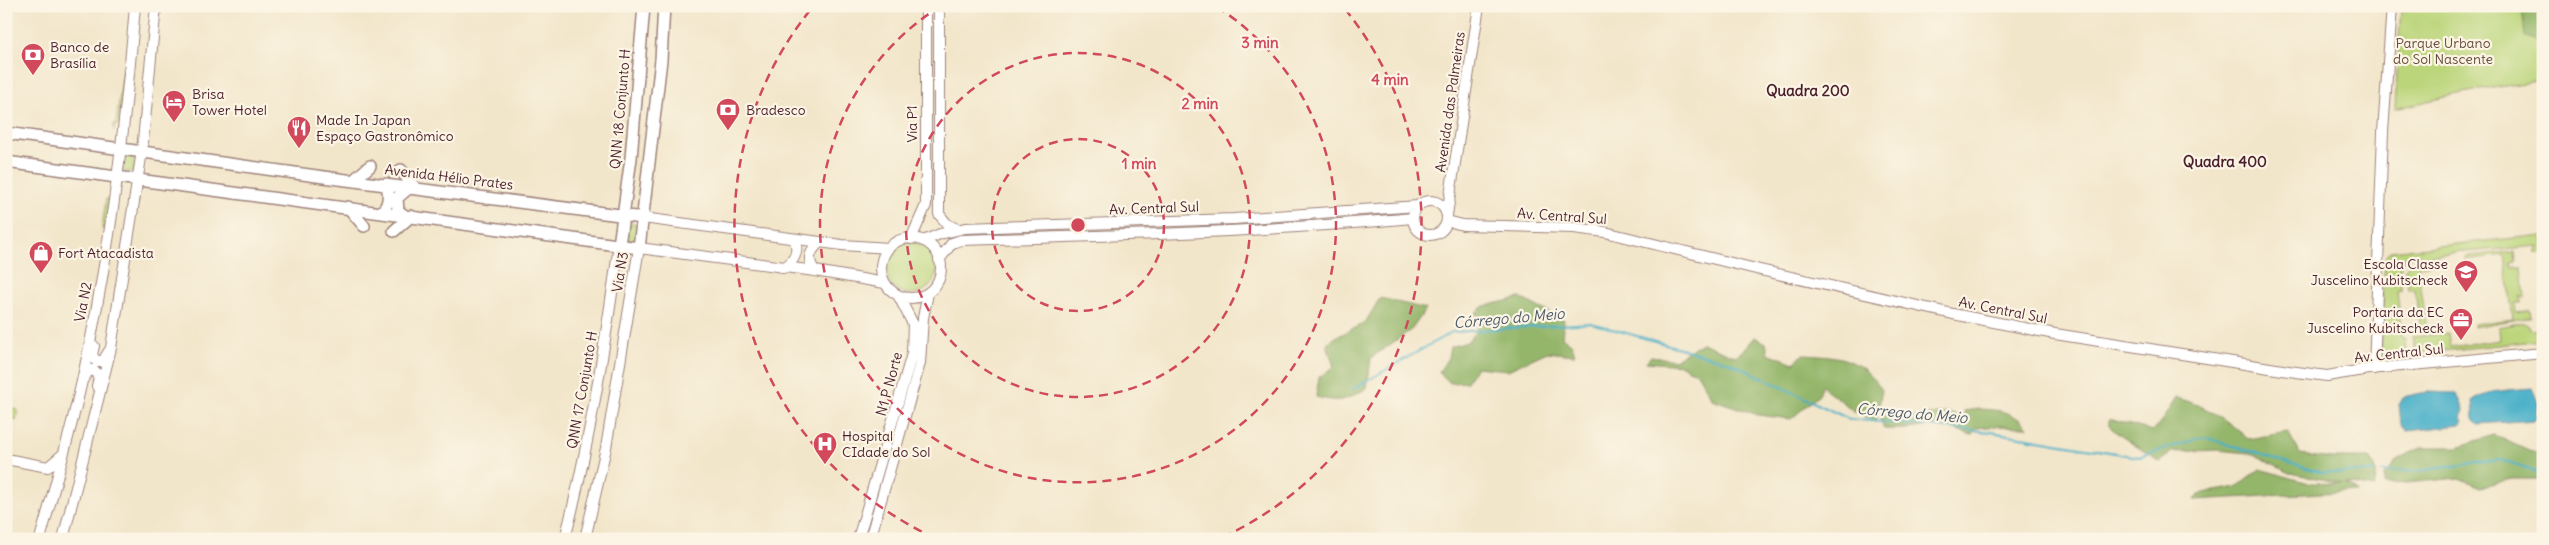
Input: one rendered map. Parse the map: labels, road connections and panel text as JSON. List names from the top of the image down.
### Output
{
  "streets": {
    "main road": [
      "Avenida das Palmeiras",
      "QNN 18 Conjunto H",
      "Via P1",
      "Avenida Hélio Prates",
      "Av. Central Sul",
      "Via N3",
      "Via N2",
      "N1 P Norte",
      "QNN 17 Conjunto H"
    ]
  },
  "crossings": [
    ["Avenida das Palmeiras", "Av. Central Sul"],
    ["QNN 18 Conjunto H", "Avenida Hélio Prates"],
    ["QNN 18 Conjunto H", "Via N3"],
    ["Via P1", "Avenida Hélio Prates"],
    ["Via P1", "Av. Central Sul"],
    ["Via P1", "N1 P Norte"],
    ["Avenida Hélio Prates", "Av. Central Sul"],
    ["Avenida Hélio Prates", "Via N3"],
    ["Avenida Hélio Prates", "Via N2"],
    ["Avenida Hélio Prates", "N1 P Norte"],
    ["Av. Central Sul", "N1 P Norte"],
    ["Via N3", "QNN 17 Conjunto H"]
  ],
  "districts": ["Quadra 200", "Quadra 400"],
  "water": ["Córrego do Meio"],
  "parks": ["Parque Urbano do Sol Nascente"],
  "places": {
    "bank": ["Banco de Brasília", "Bradesco"],
    "hotel": ["Brisa Tower Hotel"],
    "restaurant": ["Made In Japan Espaço Gastronômico"],
    "shop": ["Fort Atacadista"],
    "school or university": ["Escola Classe Juscelino Kubitscheck"],
    "office": ["Portaria da EC Juscelino Kubitscheck"],
    "hospital": ["Hospital CIdade do Sol"]
  },
  "rings": [
    "3 min",
    "4 min",
    "2 min",
    "1 min"
  ]
}
